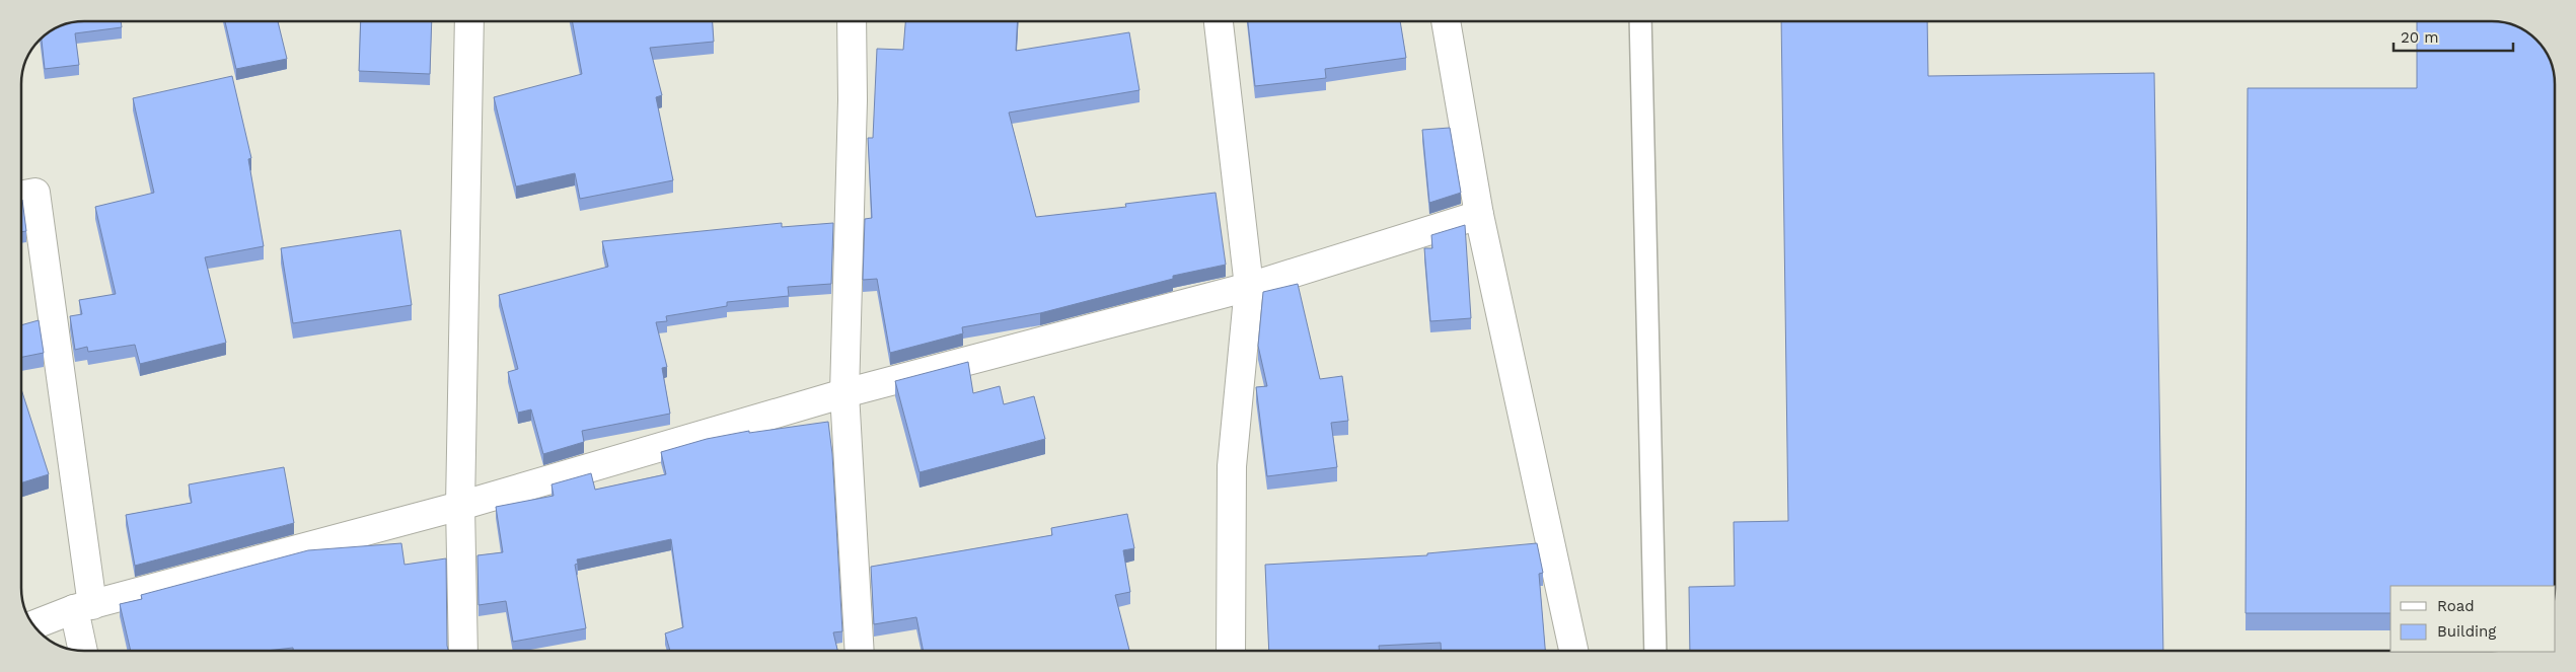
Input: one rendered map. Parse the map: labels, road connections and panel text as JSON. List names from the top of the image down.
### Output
{
  "legend": ["Road", "Building"],
  "scale_bar": "20 m"
}
